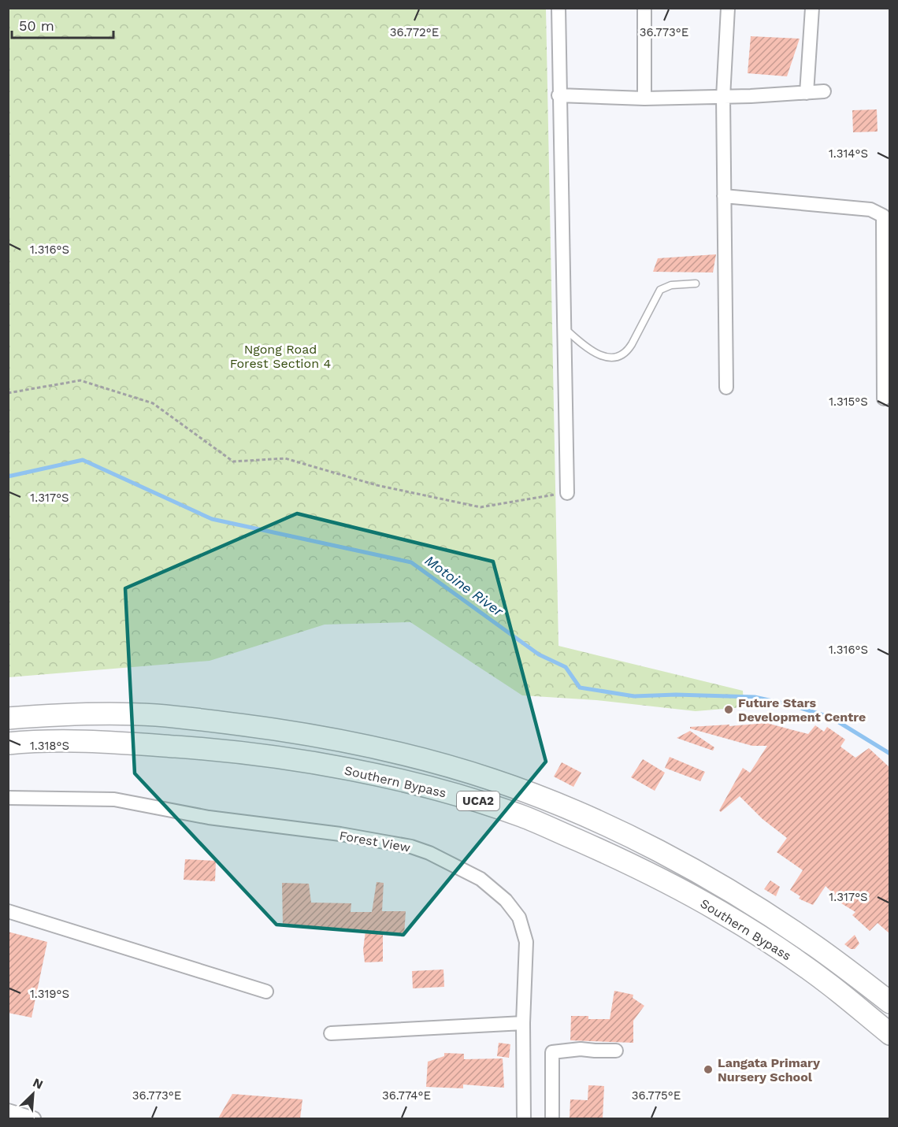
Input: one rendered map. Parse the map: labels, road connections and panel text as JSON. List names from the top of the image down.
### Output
{
  "streets": {
    "highway": ["Southern Bypass", "UCA2"],
    "street": ["Forest View"]
  },
  "water": ["Motoine River"],
  "parks": ["Ngong Road Forest Section 4"],
  "places": ["Future Stars Development Centre", "Langata Primary Nursery School"],
  "scale_bar": "50 m",
  "north": "top right",
  "coordinates": [
    "36.772°E",
    "36.773°E",
    "1.314°S",
    "1.316°S",
    "1.315°S",
    "1.317°S",
    "1.318°S",
    "1.319°S",
    "36.775°E",
    "36.774°E"
  ]
}
